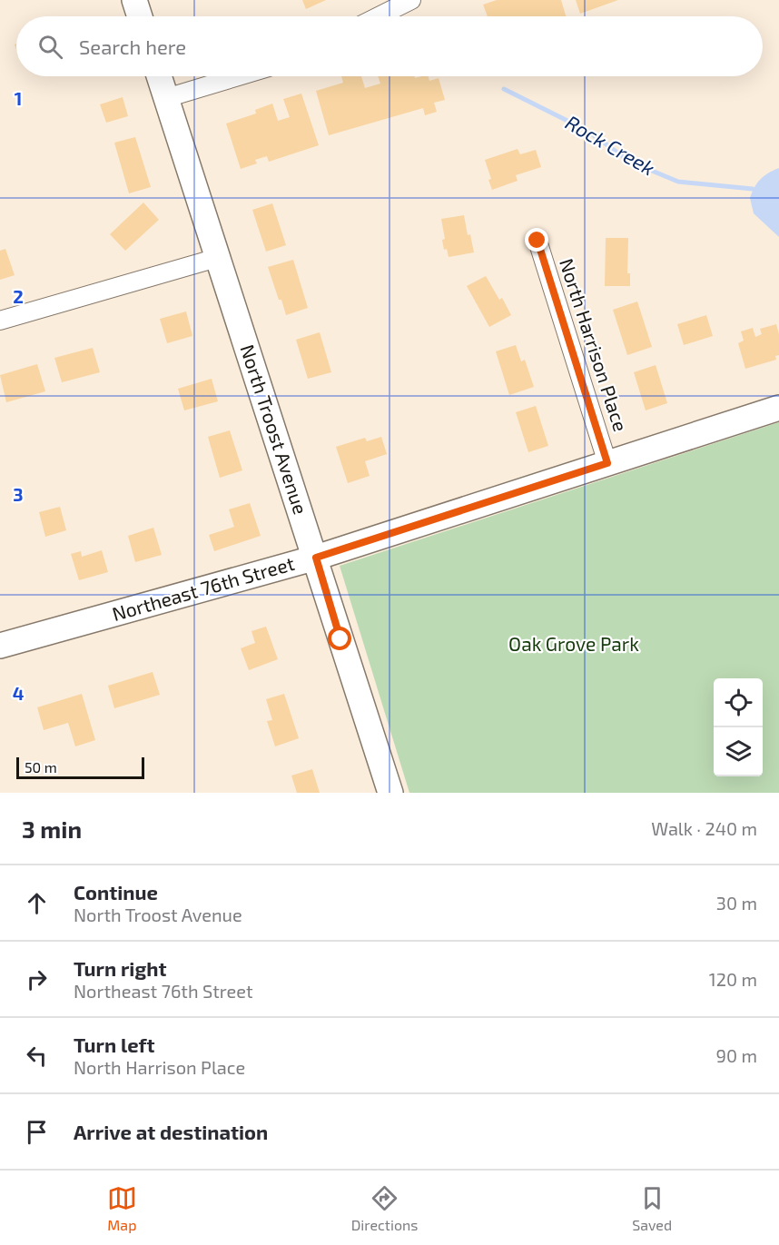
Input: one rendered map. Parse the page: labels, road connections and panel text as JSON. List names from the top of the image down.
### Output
{
  "streets": {
    "street": ["North Harrison Place", "North Troost Avenue", "Northeast 76th Street"]
  },
  "crossings": [
    ["North Harrison Place", "Northeast 76th Street"],
    ["North Troost Avenue", "Northeast 76th Street"]
  ],
  "water": ["Rock Creek"],
  "parks": ["Oak Grove Park"],
  "scale_bar": "50 m",
  "page": {
    "search": "Search here",
    "scale": "50 m",
    "heading": ["3 min", "Walk · 240 m"],
    "list": [
      ["Continue", "North Troost Avenue", "30 m"],
      ["Turn right", "Northeast 76th Street", "120 m"],
      ["Turn left", "North Harrison Place", "90 m"],
      "Arrive at destination"
    ],
    "nav": ["Map", "Directions", "Saved"]
  },
  "grid": {
    "rows": [
      "1",
      "2",
      "3",
      "4"
    ]
  }
}
